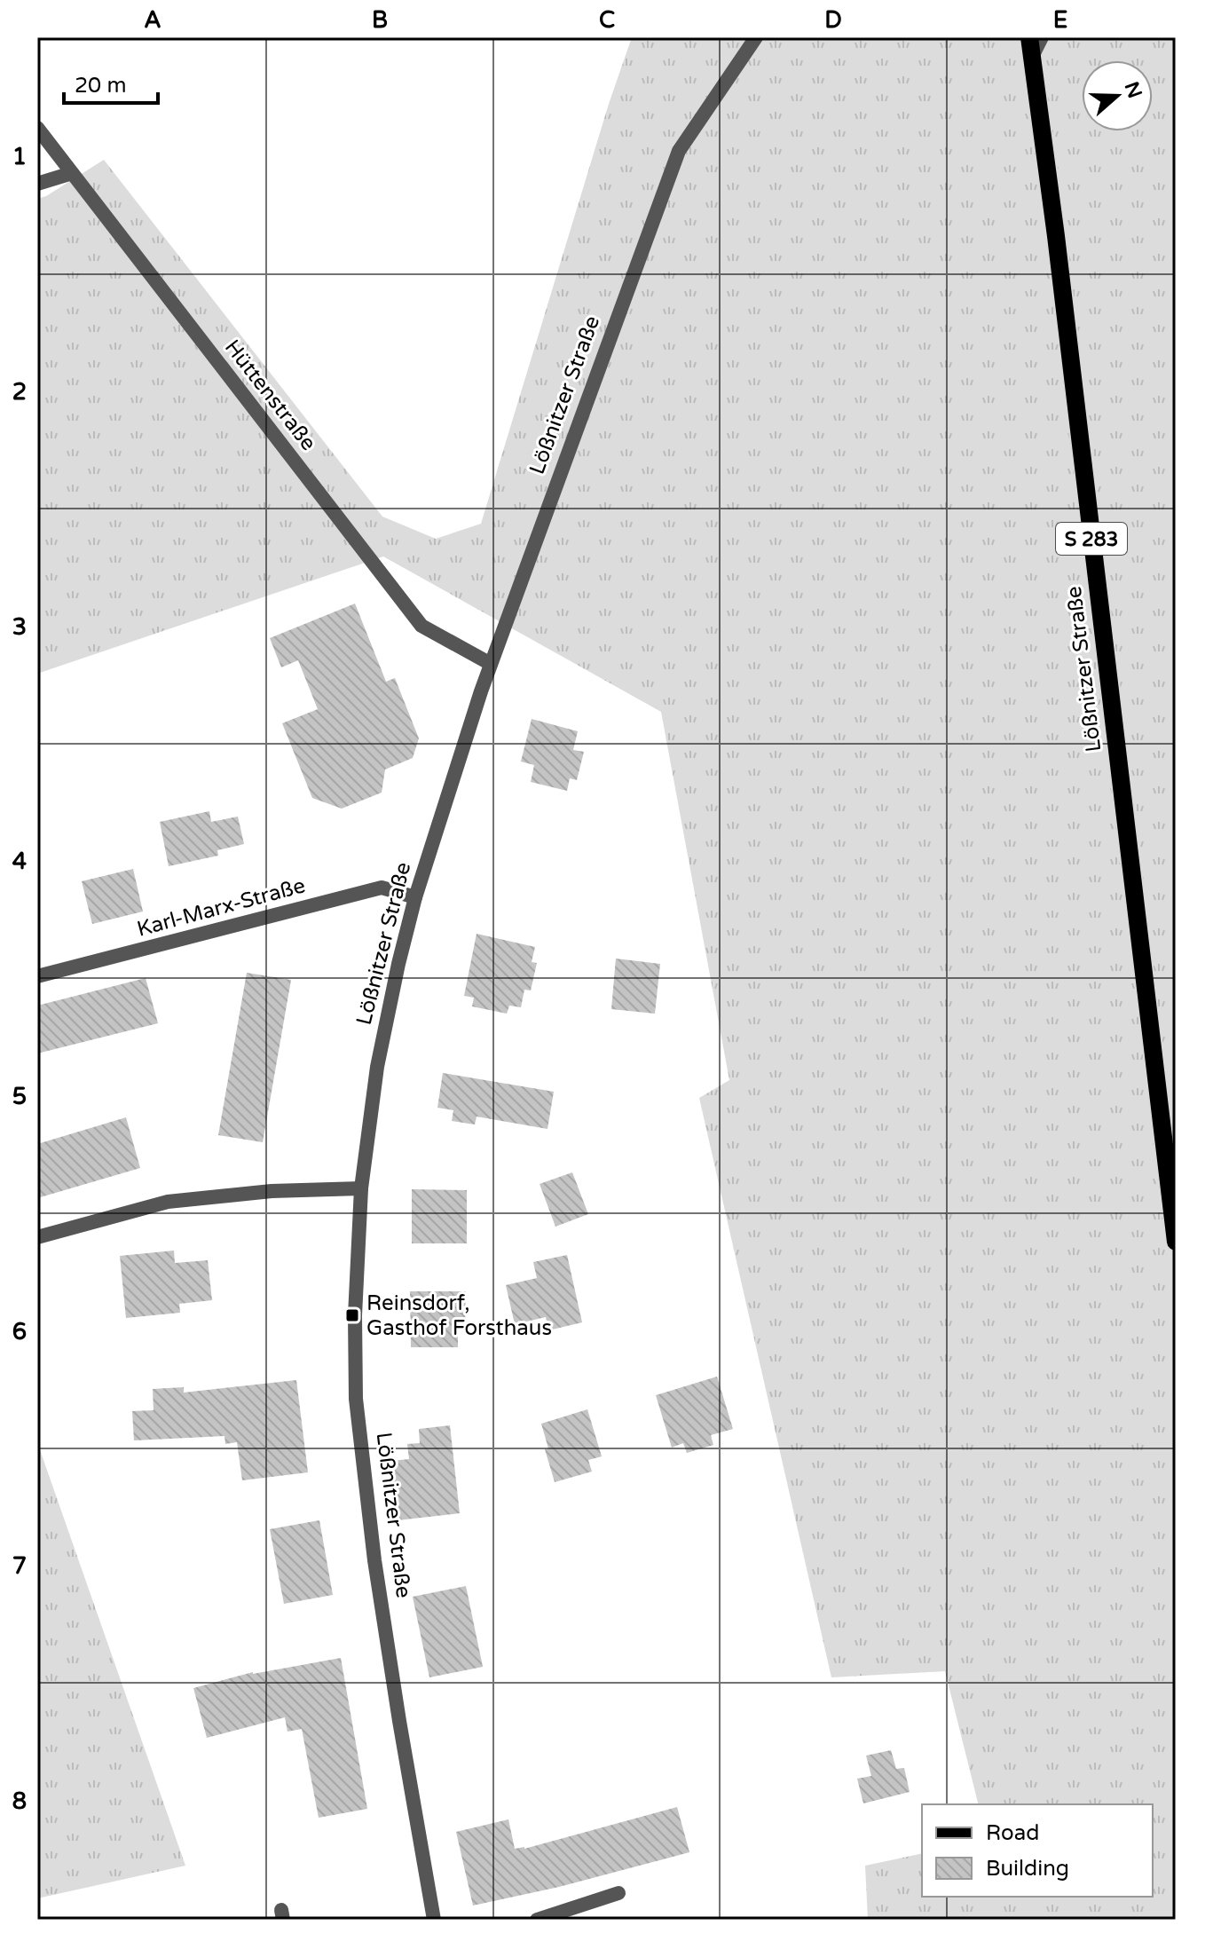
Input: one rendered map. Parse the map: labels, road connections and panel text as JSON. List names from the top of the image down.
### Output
{
  "streets": {
    "main road": ["Lößnitzer Straße", "S 283"],
    "street": ["Hüttenstraße", "Karl-Marx-Straße"]
  },
  "crossings": [
    ["Hüttenstraße", "Lößnitzer Straße"],
    ["Lößnitzer Straße", "S 283"],
    ["Lößnitzer Straße", "Karl-Marx-Straße"]
  ],
  "places": {
    "transit": ["Reinsdorf, Gasthof Forsthaus"]
  },
  "legend": ["Road", "Building"],
  "scale_bar": "20 m",
  "north": "right",
  "grid": {
    "columns": [
      "A",
      "B",
      "C",
      "D",
      "E"
    ],
    "rows": [
      "1",
      "2",
      "3",
      "4",
      "5",
      "6",
      "7",
      "8"
    ]
  }
}
